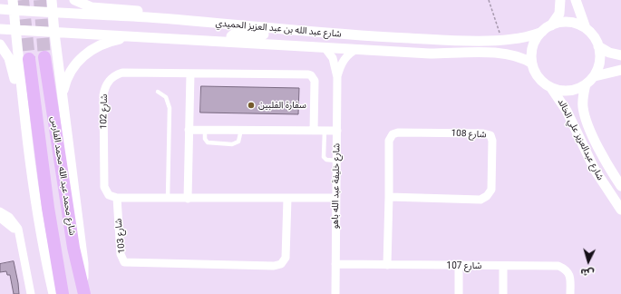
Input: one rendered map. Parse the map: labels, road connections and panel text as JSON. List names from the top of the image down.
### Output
{
  "streets": {
    "main road": ["شارع محمد عبد الله محمد الفارس"],
    "street": [
      "شارع عبد الله بن عبد العزيز الحميدي",
      "شارع 102",
      "شارع 108",
      "شارع عبدالعزيز علي الخالد",
      "شارع خليفة عبد الله باهو",
      "شارع 103",
      "شارع 107"
    ]
  },
  "crossings": [
    ["شارع عبد الله بن عبد العزيز الحميدي", "شارع عبدالعزيز علي الخالد"],
    ["شارع عبد الله بن عبد العزيز الحميدي", "شارع خليفة عبد الله باهو"],
    ["شارع 102", "شارع 103"],
    ["شارع 108", "شارع 107"],
    ["شارع خليفة عبد الله باهو", "شارع 107"]
  ],
  "places": ["سفارة الفلبين"],
  "north": "bottom"
}
